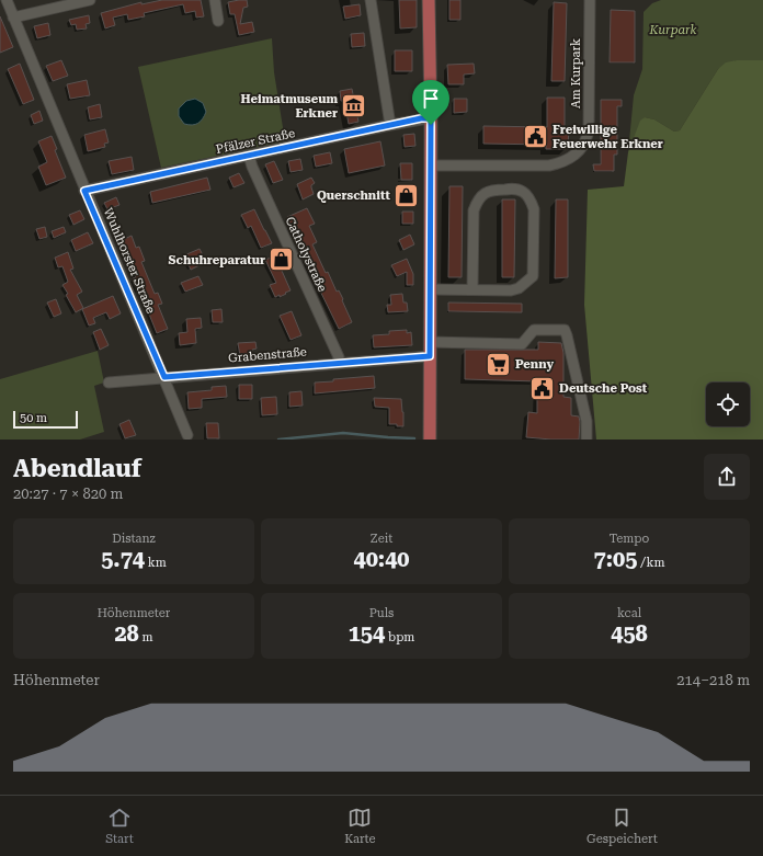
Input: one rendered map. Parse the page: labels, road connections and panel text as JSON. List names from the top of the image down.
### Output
{
  "streets": {
    "street": [
      "Am Kurpark",
      "Pfälzer Straße",
      "Catholystraße",
      "Wuhlhorster Straße",
      "Grabenstraße"
    ]
  },
  "crossings": [
    ["Pfälzer Straße", "Catholystraße"],
    ["Pfälzer Straße", "Wuhlhorster Straße"],
    ["Catholystraße", "Grabenstraße"],
    ["Wuhlhorster Straße", "Grabenstraße"]
  ],
  "parks": ["Kurpark"],
  "places": {
    "museum": ["Heimatmuseum Erkner"],
    "public building": ["Freiwillige Feuerwehr Erkner", "Deutsche Post"],
    "shop": ["Querschnitt", "Schuhreparatur"],
    "supermarket": ["Penny"]
  },
  "scale_bar": "50 m",
  "page": {
    "scale": "50 m",
    "heading": ["Abendlauf", "20:27 · 7 × 820 m"],
    "stats": [
      ["Distanz", "5.74 km"],
      ["Zeit", "40:40"],
      ["Tempo", "7:05 /km"],
      ["Höhenmeter", "28 m"],
      ["Puls", "154 bpm"],
      ["kcal", "458"]
    ],
    "chart": ["Höhenmeter", "214–218 m"],
    "tabs": ["Start", "Karte", "Gespeichert"]
  }
}
